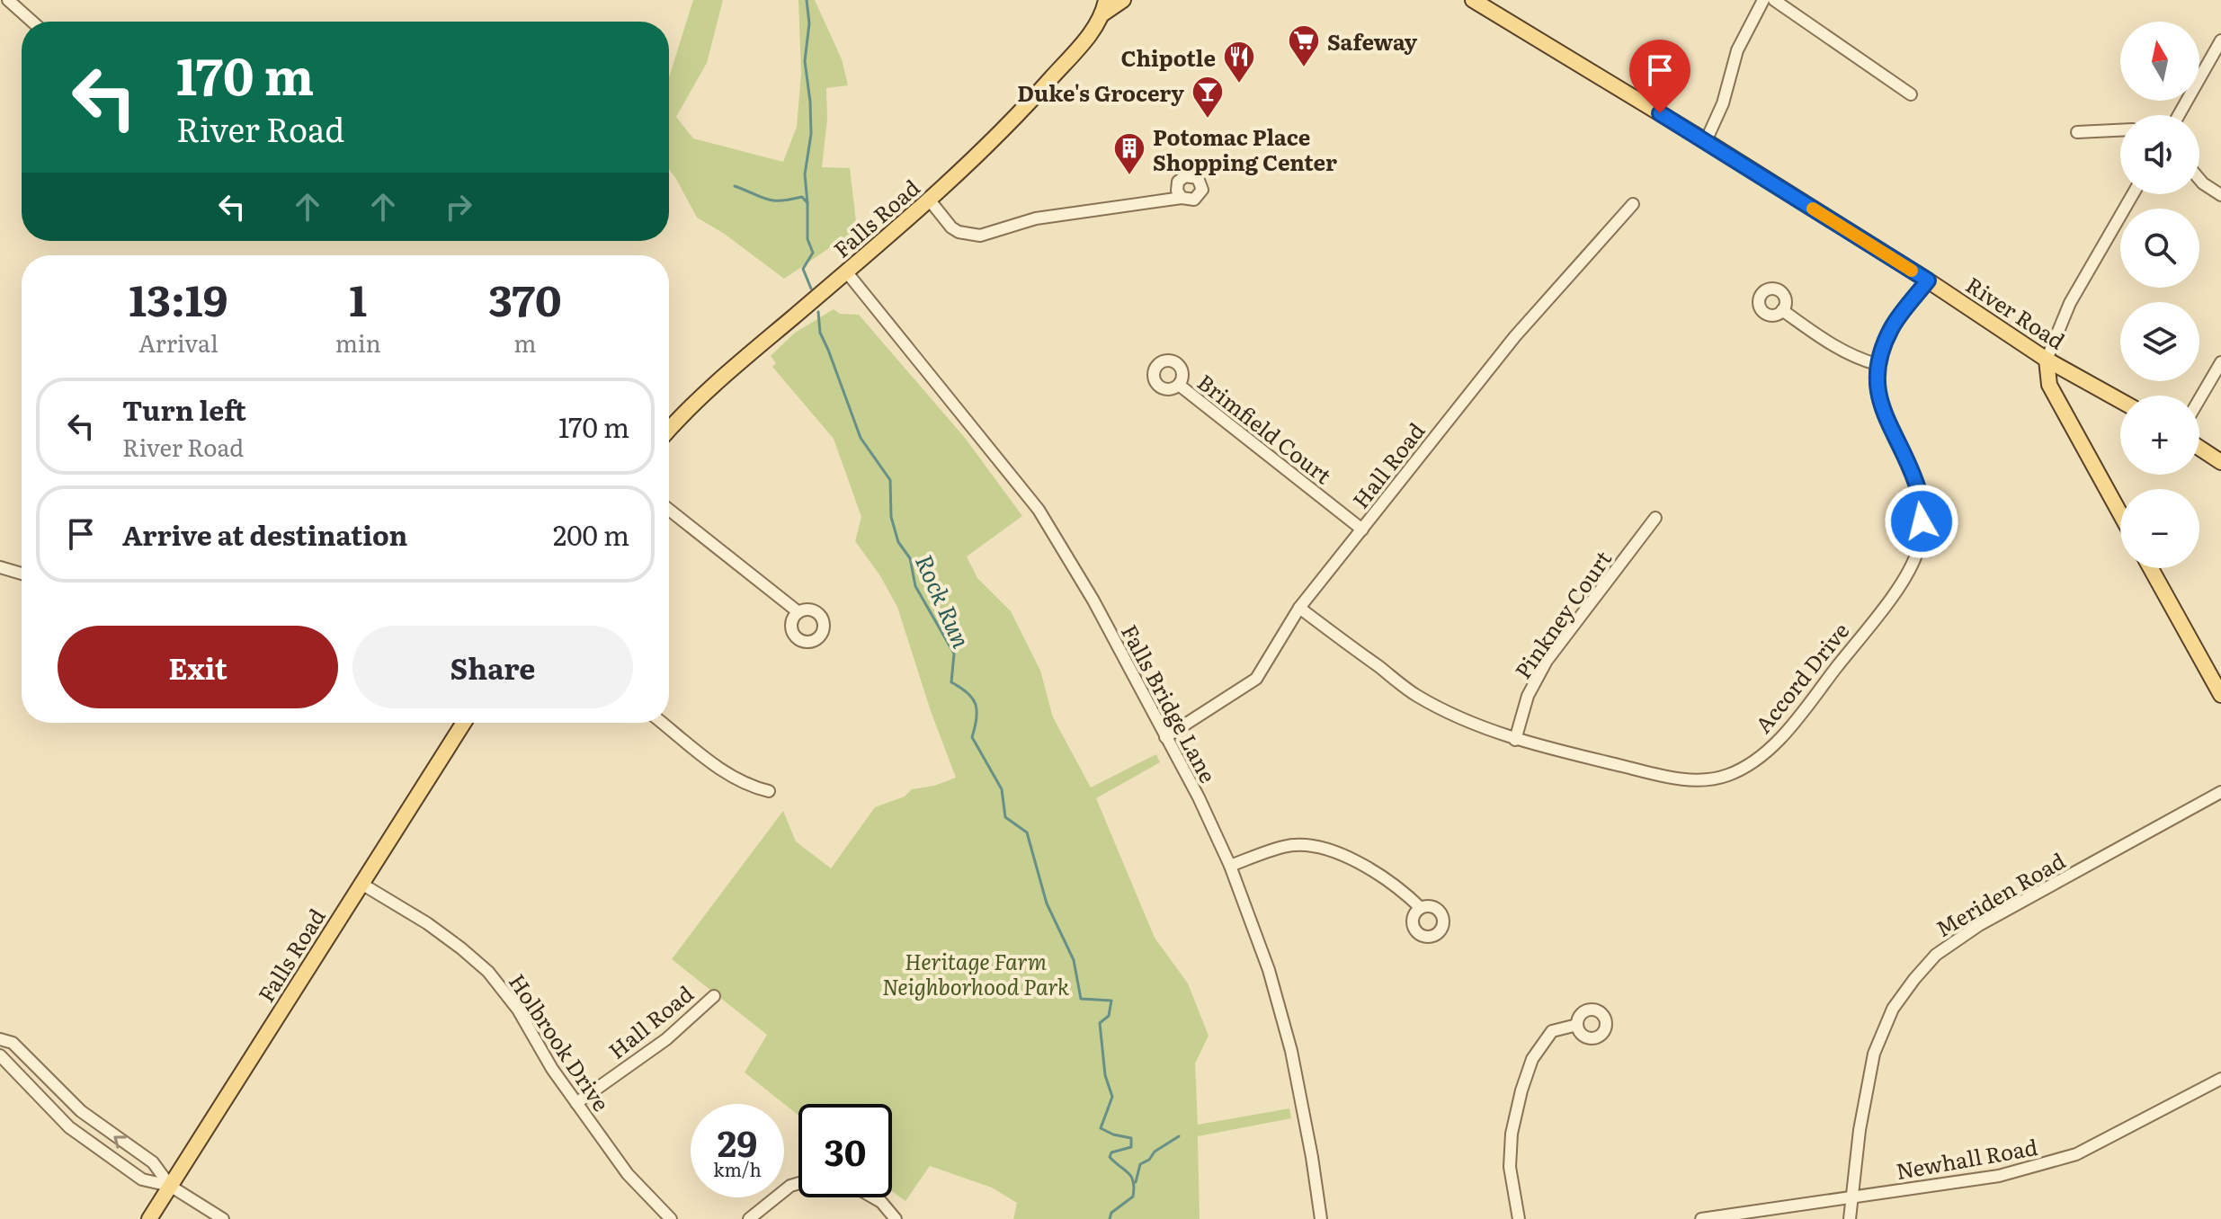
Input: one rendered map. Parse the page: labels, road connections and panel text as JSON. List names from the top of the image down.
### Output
{
  "streets": {
    "main road": ["Falls Road", "River Road"],
    "street": [
      "Brimfield Court",
      "Hall Road",
      "Pinkney Court",
      "Accord Drive",
      "Falls Bridge Lane",
      "Meriden Road",
      "Holbrook Drive",
      "Newhall Road"
    ]
  },
  "crossings": [
    ["Falls Road", "Falls Bridge Lane"],
    ["Falls Road", "Holbrook Drive"],
    ["River Road", "Accord Drive"],
    ["Brimfield Court", "Hall Road"],
    ["Hall Road", "Accord Drive"],
    ["Hall Road", "Falls Bridge Lane"],
    ["Hall Road", "Holbrook Drive"],
    ["Pinkney Court", "Accord Drive"],
    ["Meriden Road", "Newhall Road"]
  ],
  "water": ["Rock Run"],
  "parks": ["Heritage Farm Neighborhood Park"],
  "places": {
    "supermarket": ["Safeway"],
    "restaurant": ["Chipotle"],
    "bar": ["Duke's Grocery"],
    "building": ["Potomac Place Shopping Center"]
  },
  "north": "top",
  "page": {
    "map_buttons": ["+", "−"],
    "turn": ["170 m", "River Road"],
    "eta": [
      "13:19",
      "Arrival",
      "1",
      "min",
      "370",
      "m"
    ],
    "list": [
      {
        "name": "Turn left",
        "note": "River Road",
        "value": "170 m"
      },
      {
        "name": "Arrive at destination",
        "value": "200 m"
      }
    ],
    "buttons": ["Exit", "Share"],
    "speed": "29 km/h",
    "limit": "30"
  }
}
